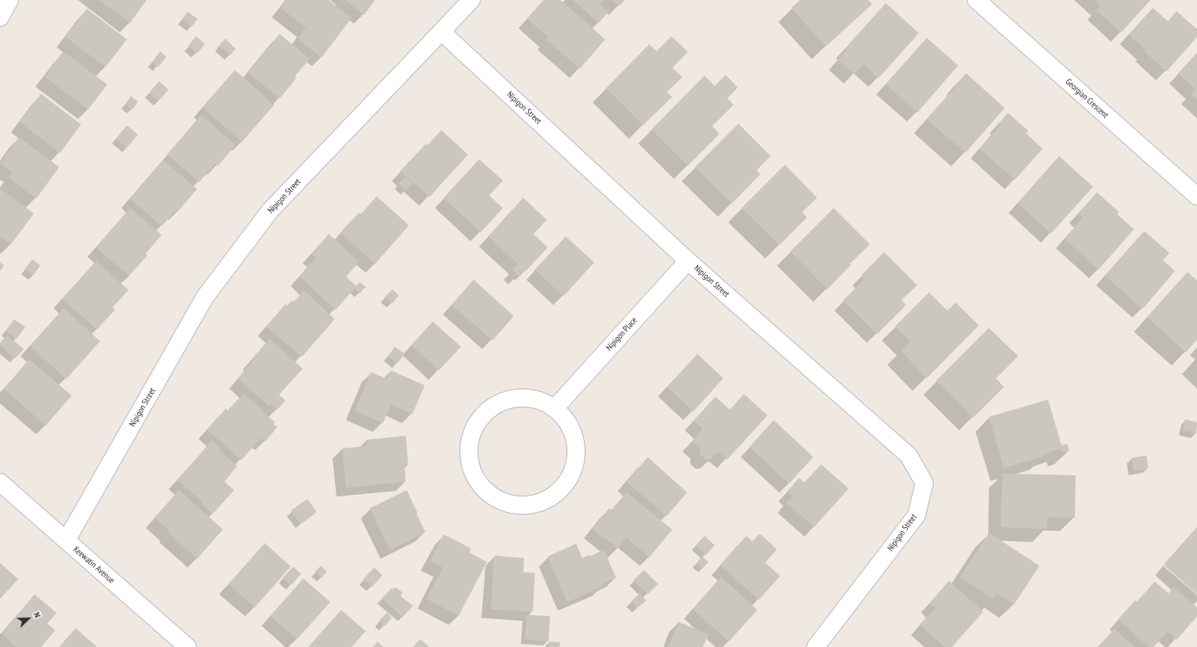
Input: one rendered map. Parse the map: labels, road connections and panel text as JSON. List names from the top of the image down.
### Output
{
  "streets": {
    "street": [
      "Georgian Crescent",
      "Nipigon Street",
      "Nipigon Place",
      "Keewatin Avenue"
    ]
  },
  "crossings": [
    ["Nipigon Street", "Nipigon Place"],
    ["Nipigon Street", "Keewatin Avenue"]
  ],
  "north": "top right"
}
